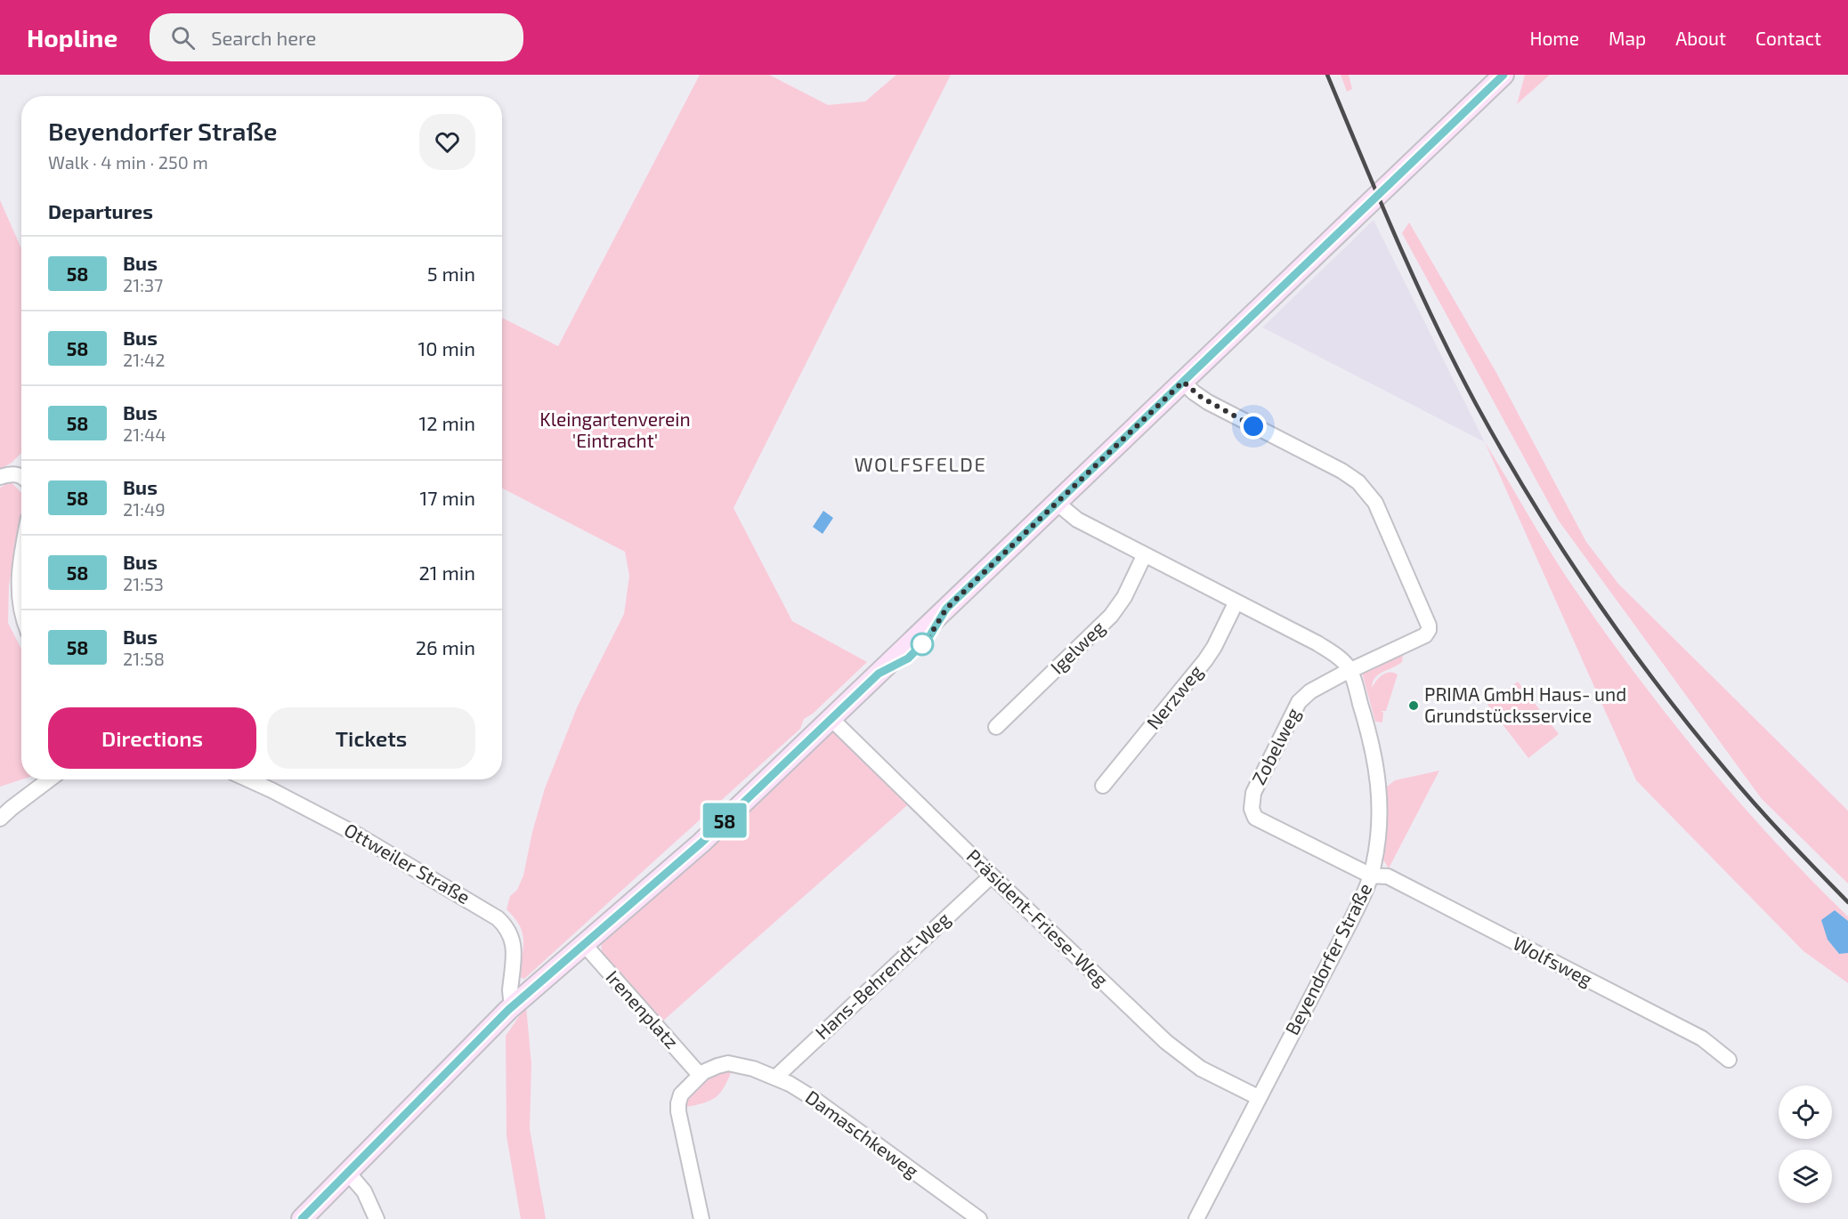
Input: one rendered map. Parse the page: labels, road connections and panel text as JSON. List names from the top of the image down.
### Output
{
  "streets": {
    "street": [
      "Igelweg",
      "Nerzweg",
      "Zobelweg",
      "Ottweiler Straße",
      "Präsident-Friese-Weg",
      "Beyendorfer Straße",
      "Wolfsweg",
      "Hans-Behrendt-Weg",
      "Irenenplatz",
      "Damaschkeweg"
    ]
  },
  "crossings": [
    ["Zobelweg", "Beyendorfer Straße"],
    ["Zobelweg", "Wolfsweg"],
    ["Präsident-Friese-Weg", "Beyendorfer Straße"],
    ["Präsident-Friese-Weg", "Hans-Behrendt-Weg"],
    ["Beyendorfer Straße", "Wolfsweg"],
    ["Hans-Behrendt-Weg", "Damaschkeweg"],
    ["Irenenplatz", "Damaschkeweg"]
  ],
  "districts": ["WOLFSFELDE"],
  "parks": ["Kleingartenverein 'Eintracht'"],
  "places": ["PRIMA GmbH Haus- und Grundstücksservice"],
  "lines": ["bus line 58"],
  "page": {
    "header": "Hopline",
    "search": "Search here",
    "nav": [
      "Home",
      "Map",
      "About",
      "Contact"
    ],
    "on_map": "58",
    "heading": [
      ["Beyendorfer Straße", "Walk · 4 min · 250 m"],
      "Departures"
    ],
    "list": [
      {
        "mark": "58",
        "name": "Bus",
        "note": "21:37",
        "value": "5 min"
      },
      {
        "mark": "58",
        "name": "Bus",
        "note": "21:42",
        "value": "10 min"
      },
      {
        "mark": "58",
        "name": "Bus",
        "note": "21:44",
        "value": "12 min"
      },
      {
        "mark": "58",
        "name": "Bus",
        "note": "21:49",
        "value": "17 min"
      },
      {
        "mark": "58",
        "name": "Bus",
        "note": "21:53",
        "value": "21 min"
      },
      {
        "mark": "58",
        "name": "Bus",
        "note": "21:58",
        "value": "26 min"
      }
    ],
    "buttons": ["Directions", "Tickets"]
  }
}
